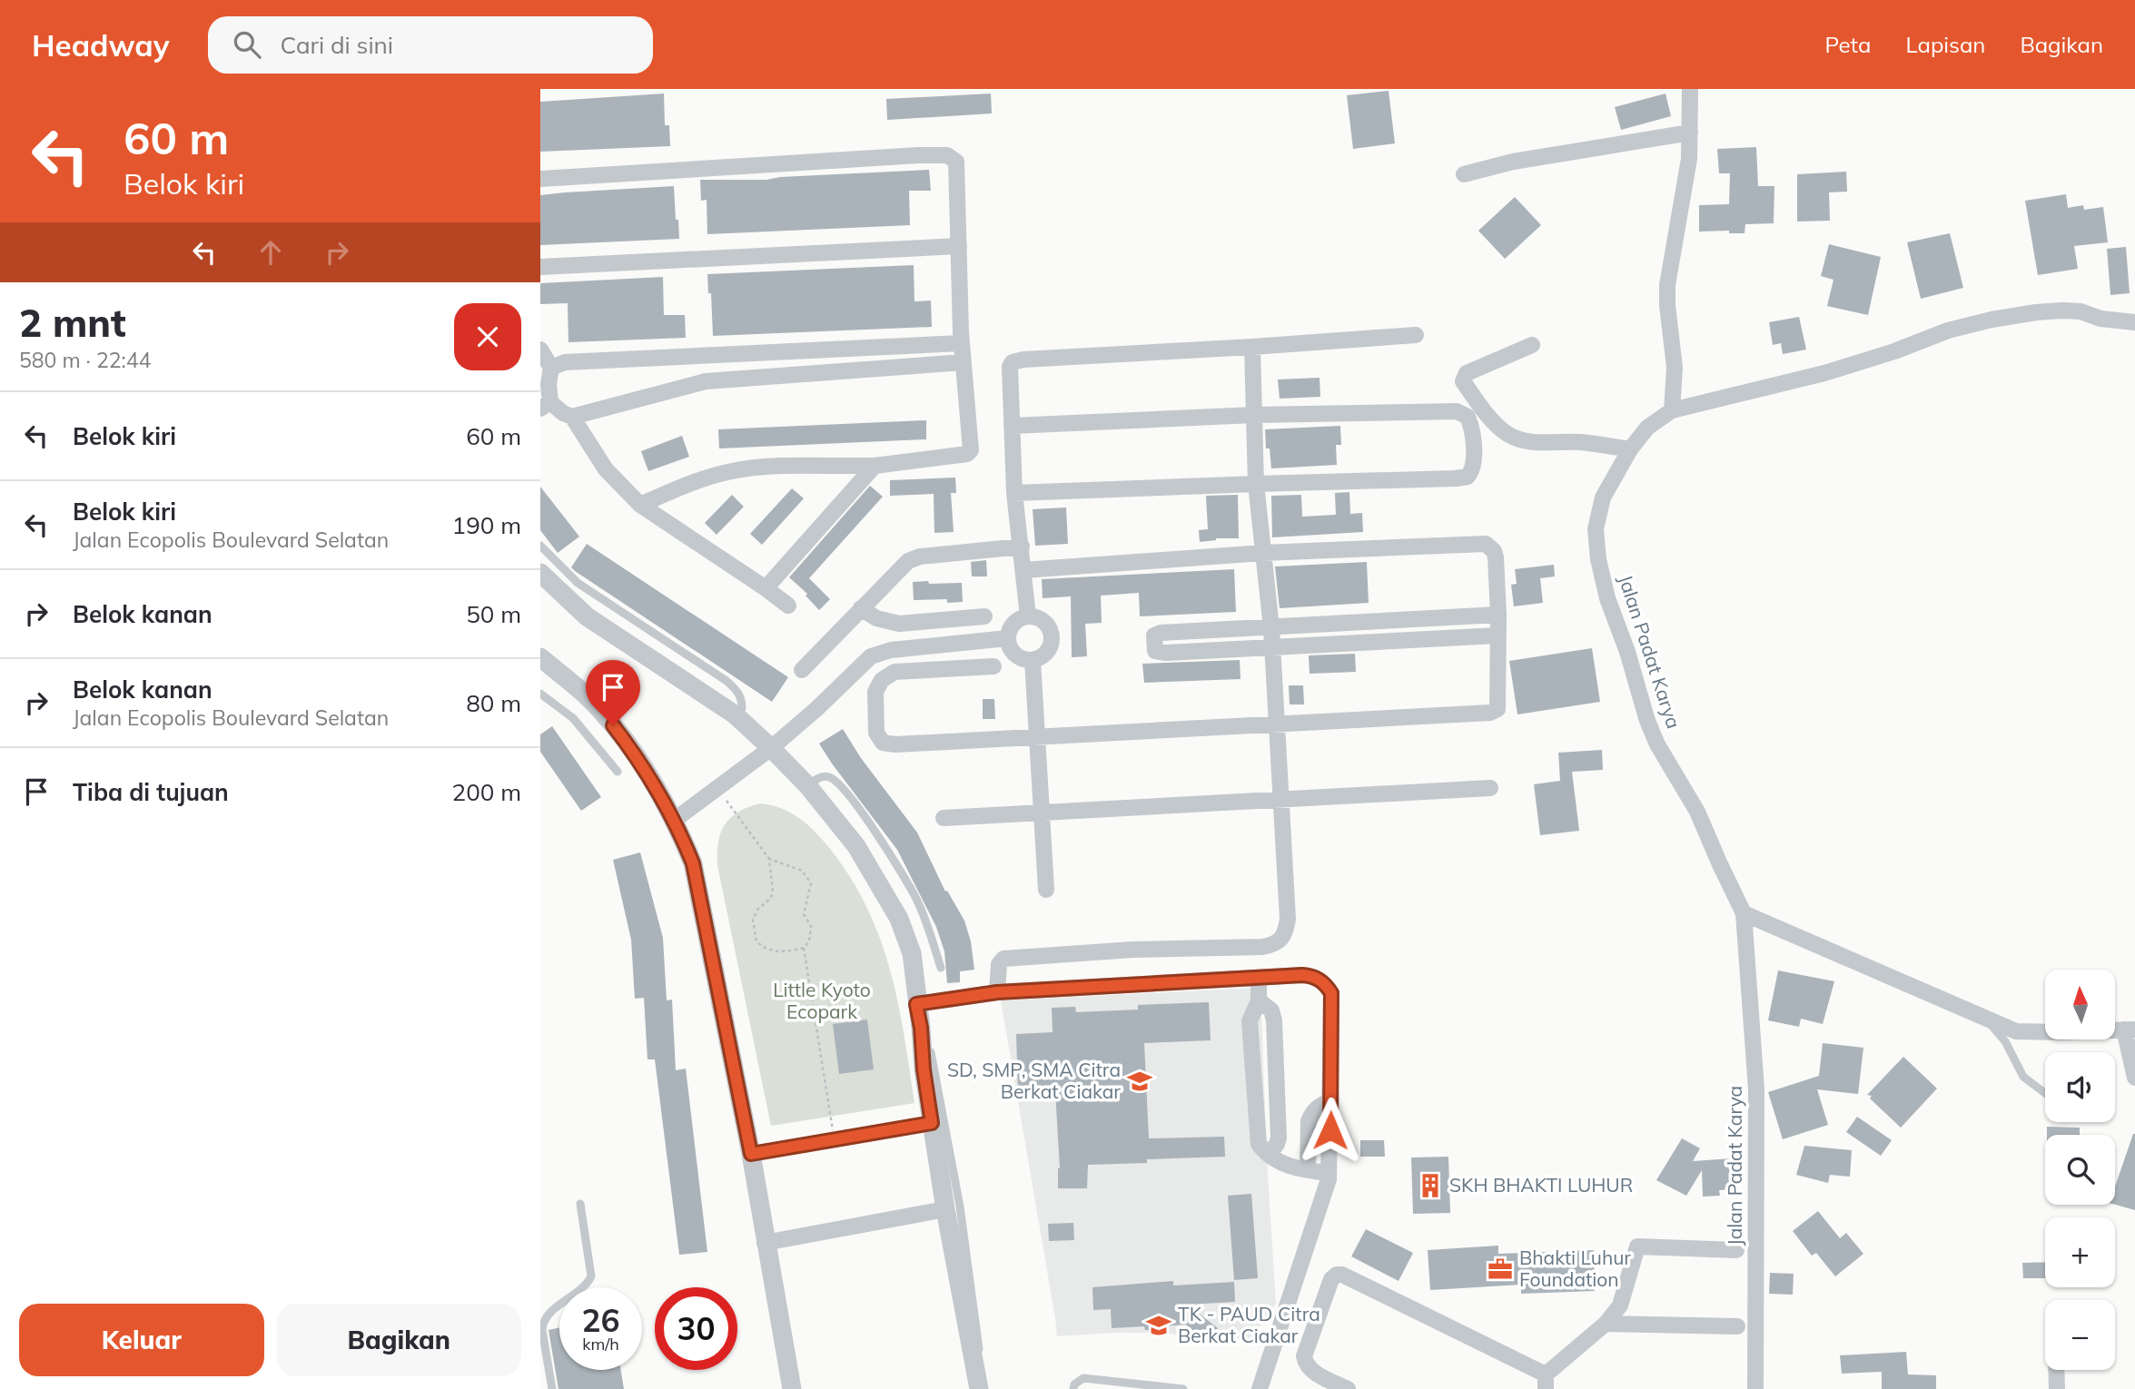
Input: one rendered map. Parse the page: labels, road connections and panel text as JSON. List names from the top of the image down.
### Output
{
  "streets": {
    "street": ["Jalan Padat Karya"]
  },
  "parks": ["Little Kyoto Ecopark"],
  "places": {
    "school or university": ["SD, SMP, SMA Citra Berkat Ciakar", "TK - PAUD Citra Berkat Ciakar"],
    "building": ["SKH BHAKTI LUHUR"],
    "office": ["Bhakti Luhur Foundation"]
  },
  "north": "top",
  "page": {
    "header": "Headway",
    "search": "Cari di sini",
    "nav": ["Peta", "Lapisan", "Bagikan"],
    "turn": ["60 m", "Belok kiri"],
    "heading": ["2 mnt", "580 m · 22:44"],
    "list": [
      {
        "name": "Belok kiri",
        "value": "60 m"
      },
      {
        "name": "Belok kiri",
        "note": "Jalan Ecopolis Boulevard Selatan",
        "value": "190 m"
      },
      {
        "name": "Belok kanan",
        "value": "50 m"
      },
      {
        "name": "Belok kanan",
        "note": "Jalan Ecopolis Boulevard Selatan",
        "value": "80 m"
      },
      {
        "name": "Tiba di tujuan",
        "value": "200 m"
      }
    ],
    "map_buttons": ["+", "−"],
    "speed": "26 km/h",
    "limit": "30",
    "buttons": ["Keluar", "Bagikan"]
  }
}
